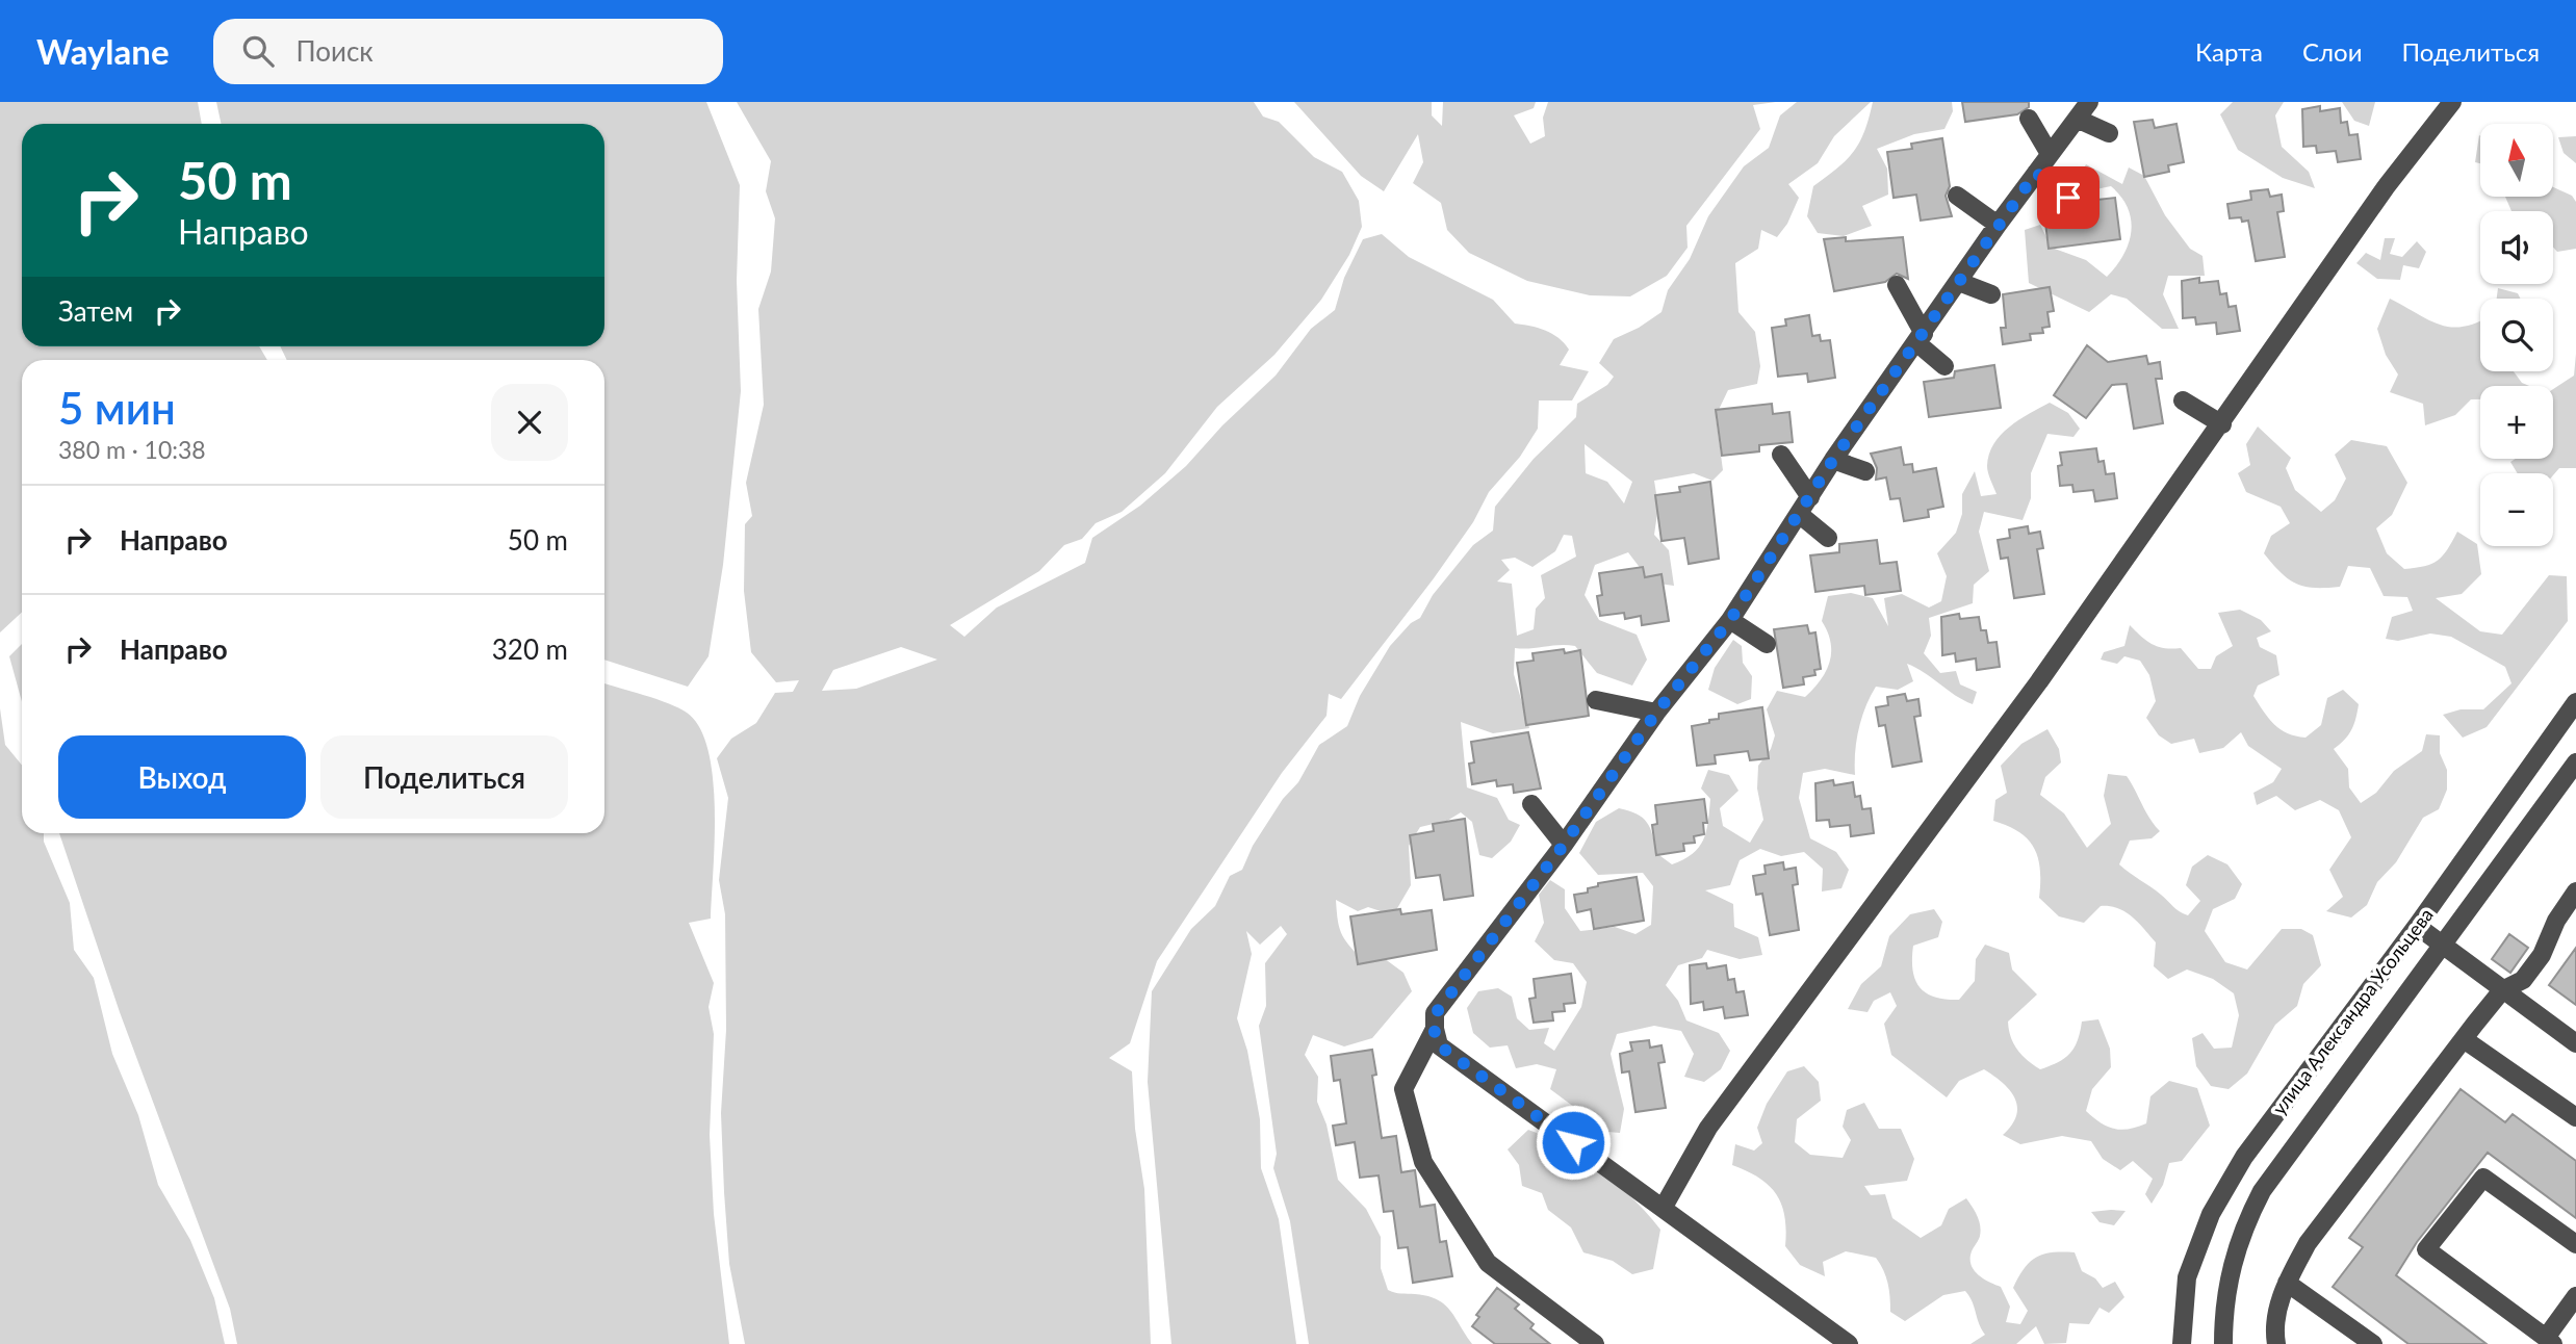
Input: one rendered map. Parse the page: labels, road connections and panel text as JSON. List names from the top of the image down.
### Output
{
  "streets": {
    "street": ["улица Александра Усольцева"]
  },
  "north": "top",
  "page": {
    "header": "Waylane",
    "search": "Поиск",
    "nav": ["Карта", "Слои", "Поделиться"],
    "map_buttons": ["+", "−"],
    "turn": ["50 m", "Направо"],
    "then": "Затем",
    "heading": ["5 мин", "380 m · 10:38"],
    "list": [
      {
        "name": "Направо",
        "value": "50 m"
      },
      {
        "name": "Направо",
        "value": "320 m"
      }
    ],
    "buttons": ["Выход", "Поделиться"]
  }
}
